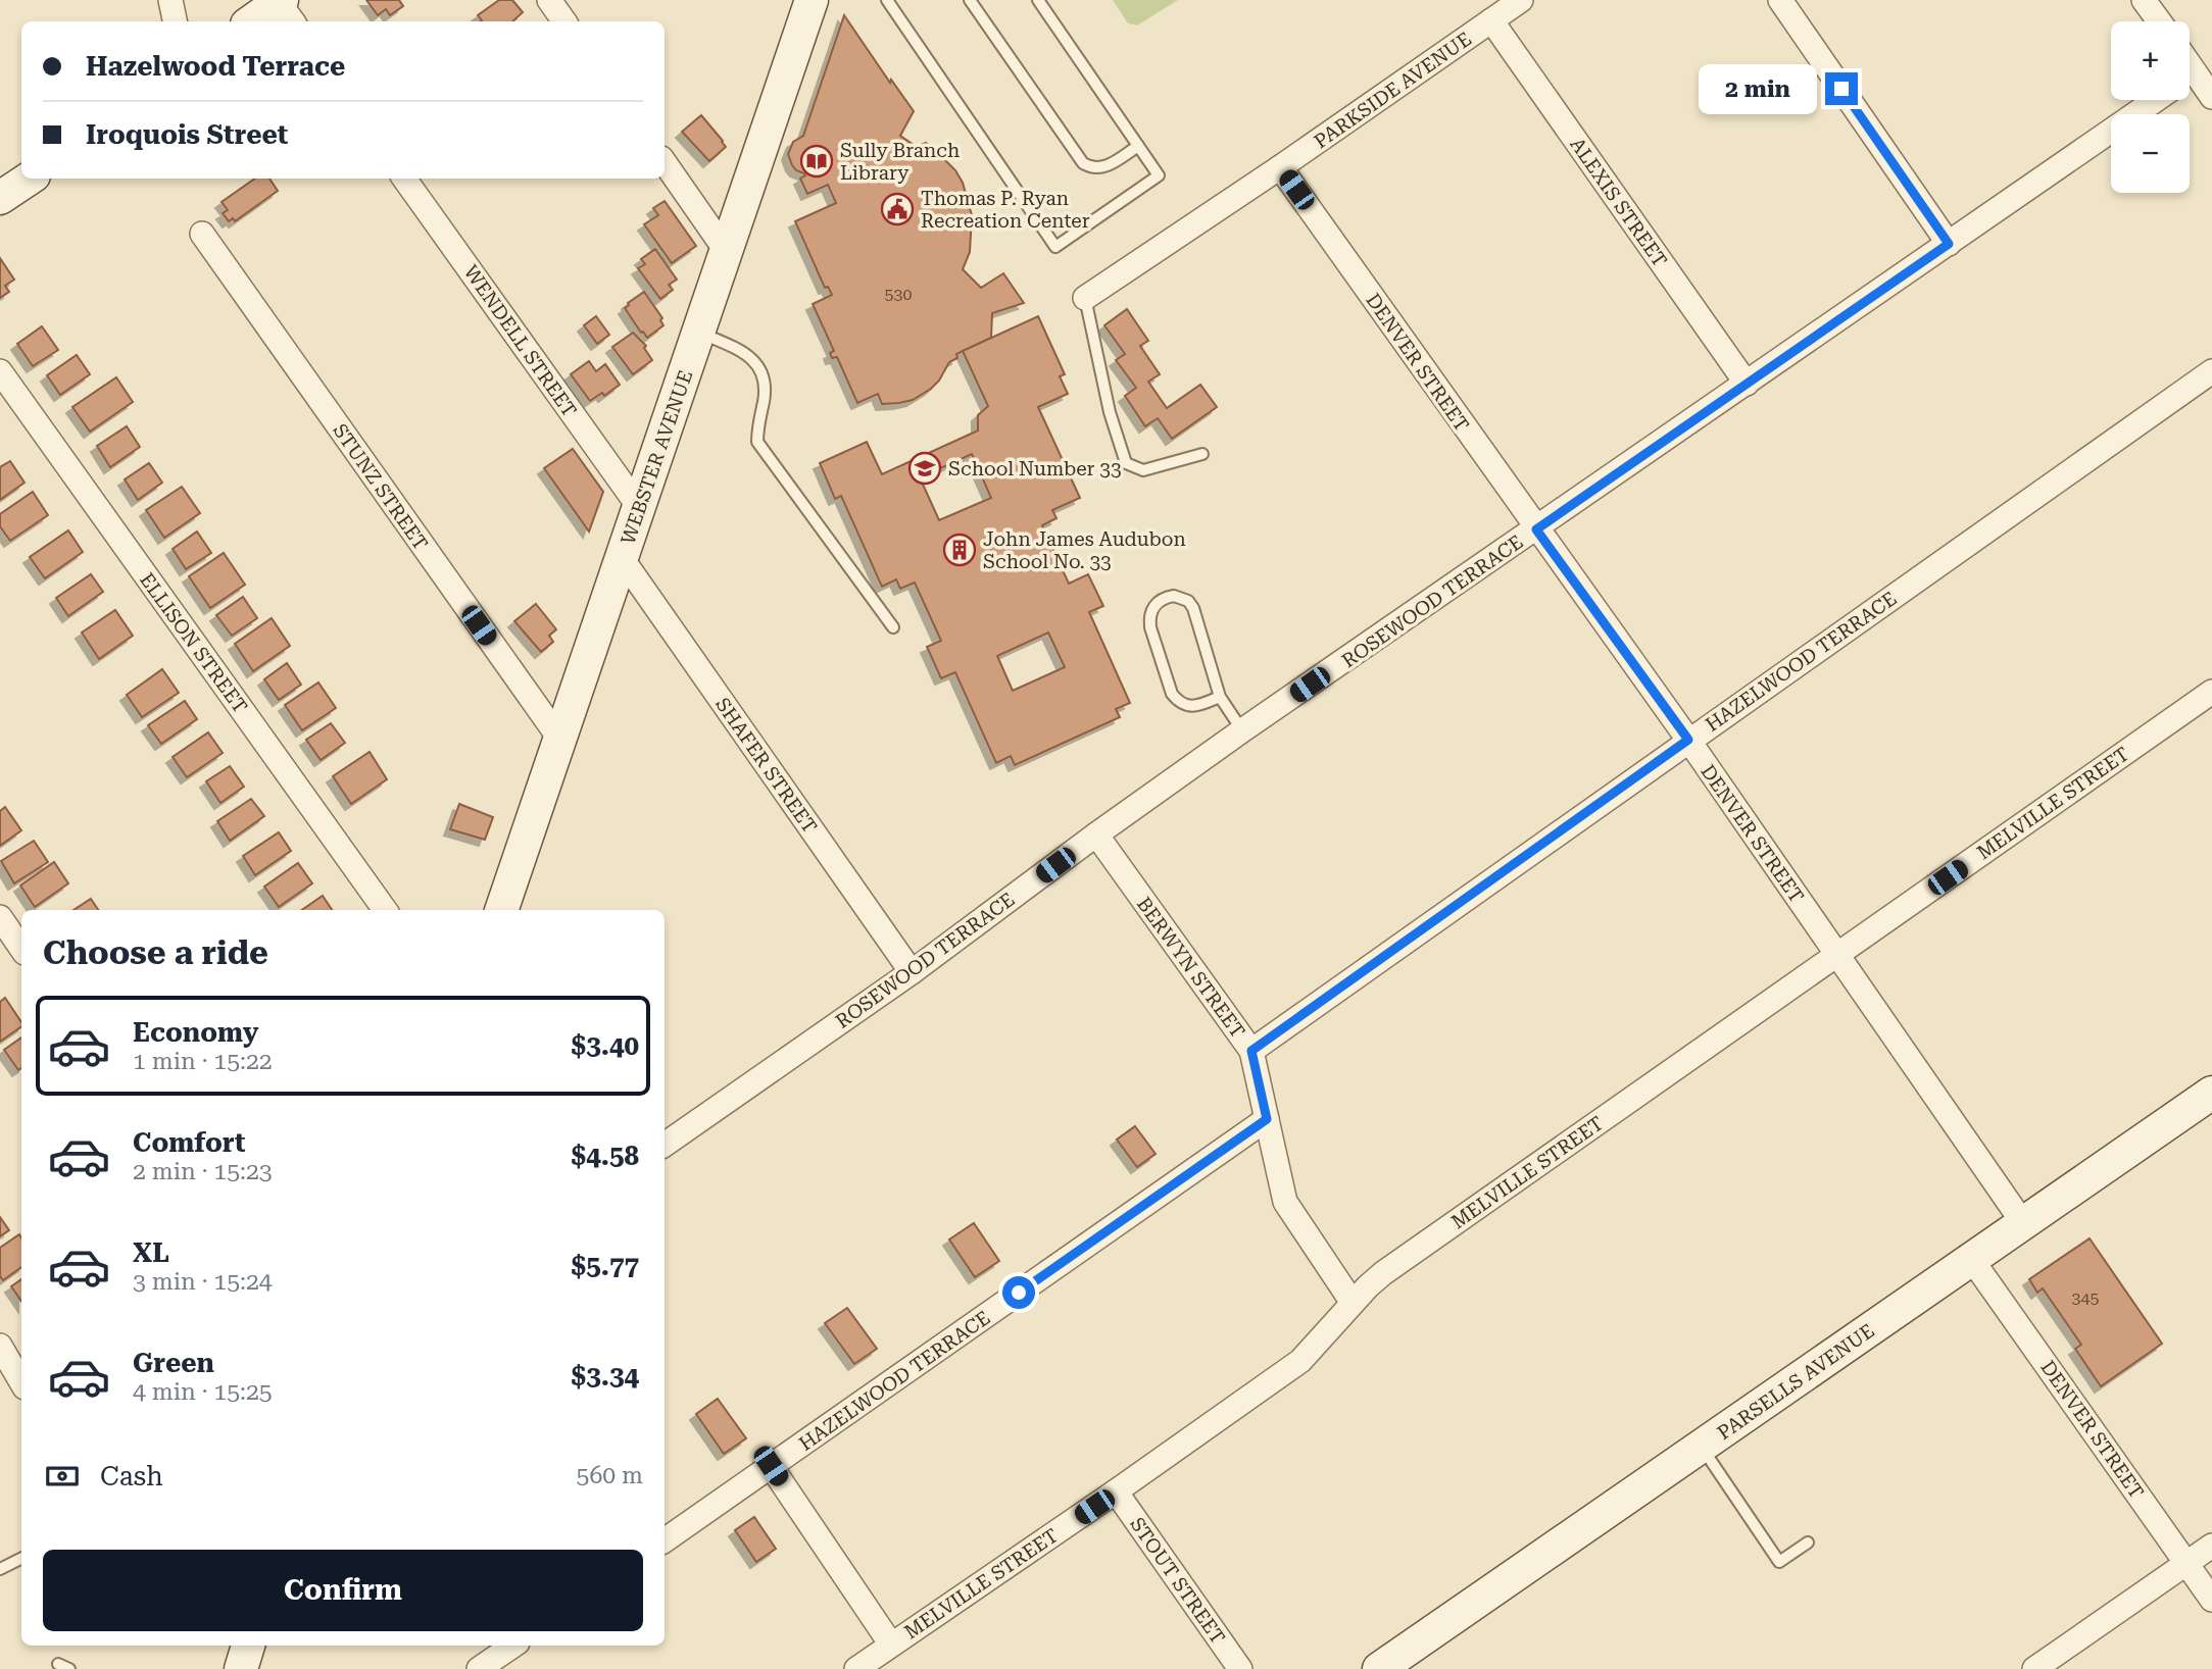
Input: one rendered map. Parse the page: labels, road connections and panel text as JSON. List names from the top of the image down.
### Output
{
  "streets": {
    "street": [
      "PARKSIDE AVENUE",
      "ALEXIS STREET",
      "WENDELL STREET",
      "DENVER STREET",
      "WEBSTER AVENUE",
      "STUNZ STREET",
      "ROSEWOOD TERRACE",
      "ELLISON STREET",
      "HAZELWOOD TERRACE",
      "SHAFER STREET",
      "MELVILLE STREET",
      "BERWYN STREET",
      "PARSELLS AVENUE",
      "STOUT STREET"
    ]
  },
  "crossings": [
    ["PARKSIDE AVENUE", "ALEXIS STREET"],
    ["PARKSIDE AVENUE", "DENVER STREET"],
    ["ALEXIS STREET", "ROSEWOOD TERRACE"],
    ["WENDELL STREET", "WEBSTER AVENUE"],
    ["DENVER STREET", "ROSEWOOD TERRACE"],
    ["DENVER STREET", "HAZELWOOD TERRACE"],
    ["DENVER STREET", "MELVILLE STREET"],
    ["DENVER STREET", "PARSELLS AVENUE"],
    ["WEBSTER AVENUE", "STUNZ STREET"],
    ["WEBSTER AVENUE", "SHAFER STREET"],
    ["ROSEWOOD TERRACE", "SHAFER STREET"],
    ["ROSEWOOD TERRACE", "BERWYN STREET"],
    ["HAZELWOOD TERRACE", "BERWYN STREET"],
    ["MELVILLE STREET", "BERWYN STREET"],
    ["MELVILLE STREET", "STOUT STREET"]
  ],
  "places": {
    "library": ["Sully Branch Library"],
    "public building": ["Thomas P. Ryan Recreation Center"],
    "school or university": ["School Number 33"],
    "building": ["John James Audubon School No. 33"]
  },
  "house_numbers": ["530", "345"],
  "page": {
    "map_buttons": ["+", "−"],
    "banner": ["Hazelwood Terrace", "Iroquois Street"],
    "bubble": "2 min",
    "heading": "Choose a ride",
    "list": [
      {
        "name": "Economy",
        "note": "1 min · 15:22",
        "value": "$3.40"
      },
      {
        "name": "Comfort",
        "note": "2 min · 15:23",
        "value": "$4.58"
      },
      {
        "name": "XL",
        "note": "3 min · 15:24",
        "value": "$5.77"
      },
      {
        "name": "Green",
        "note": "4 min · 15:25",
        "value": "$3.34"
      }
    ],
    "pay": ["Cash", "560 m"],
    "buttons": "Confirm"
  }
}
